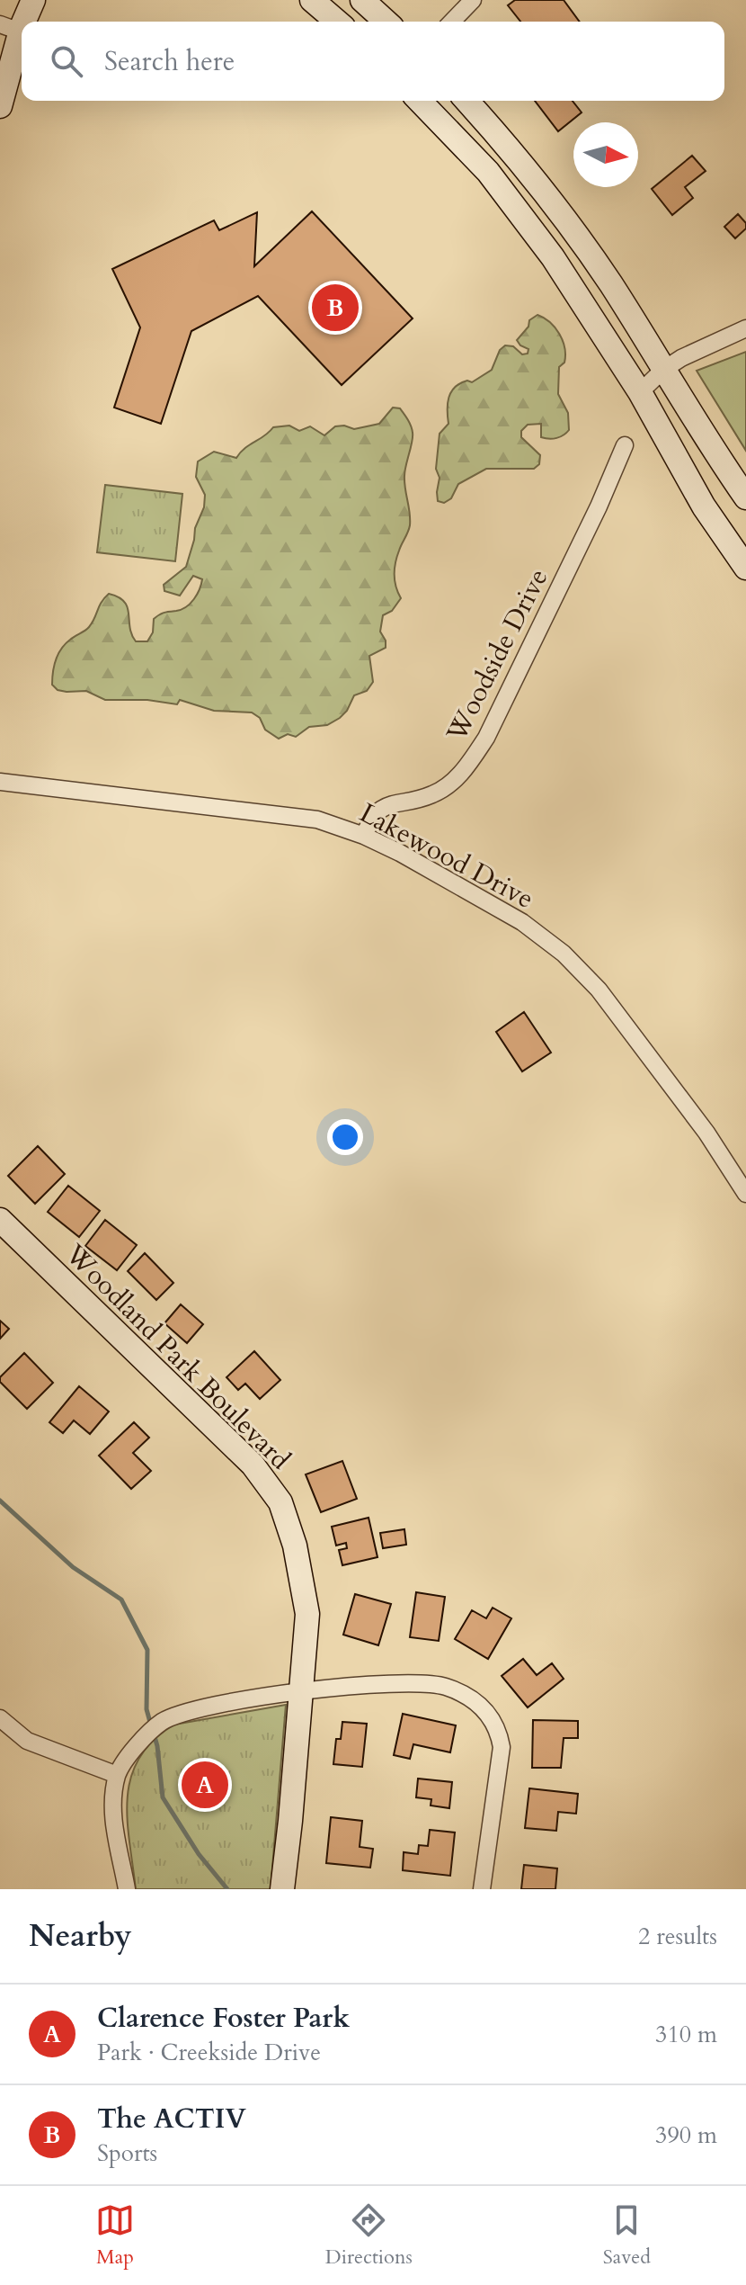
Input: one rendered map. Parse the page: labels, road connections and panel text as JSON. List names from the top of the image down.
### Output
{
  "streets": {
    "main road": ["Woodland Park Boulevard"],
    "street": ["Woodside Drive", "Lakewood Drive"]
  },
  "crossings": [
    ["Woodside Drive", "Lakewood Drive"]
  ],
  "north": "right",
  "page": {
    "search": "Search here",
    "pins": ["B", "A"],
    "heading": ["Nearby", "2 results"],
    "list": [
      {
        "mark": "A",
        "name": "Clarence Foster Park",
        "note": "Park · Creekside Drive",
        "value": "310 m"
      },
      {
        "mark": "B",
        "name": "The ACTIV",
        "note": "Sports",
        "value": "390 m"
      }
    ],
    "nav": ["Map", "Directions", "Saved"]
  }
}
